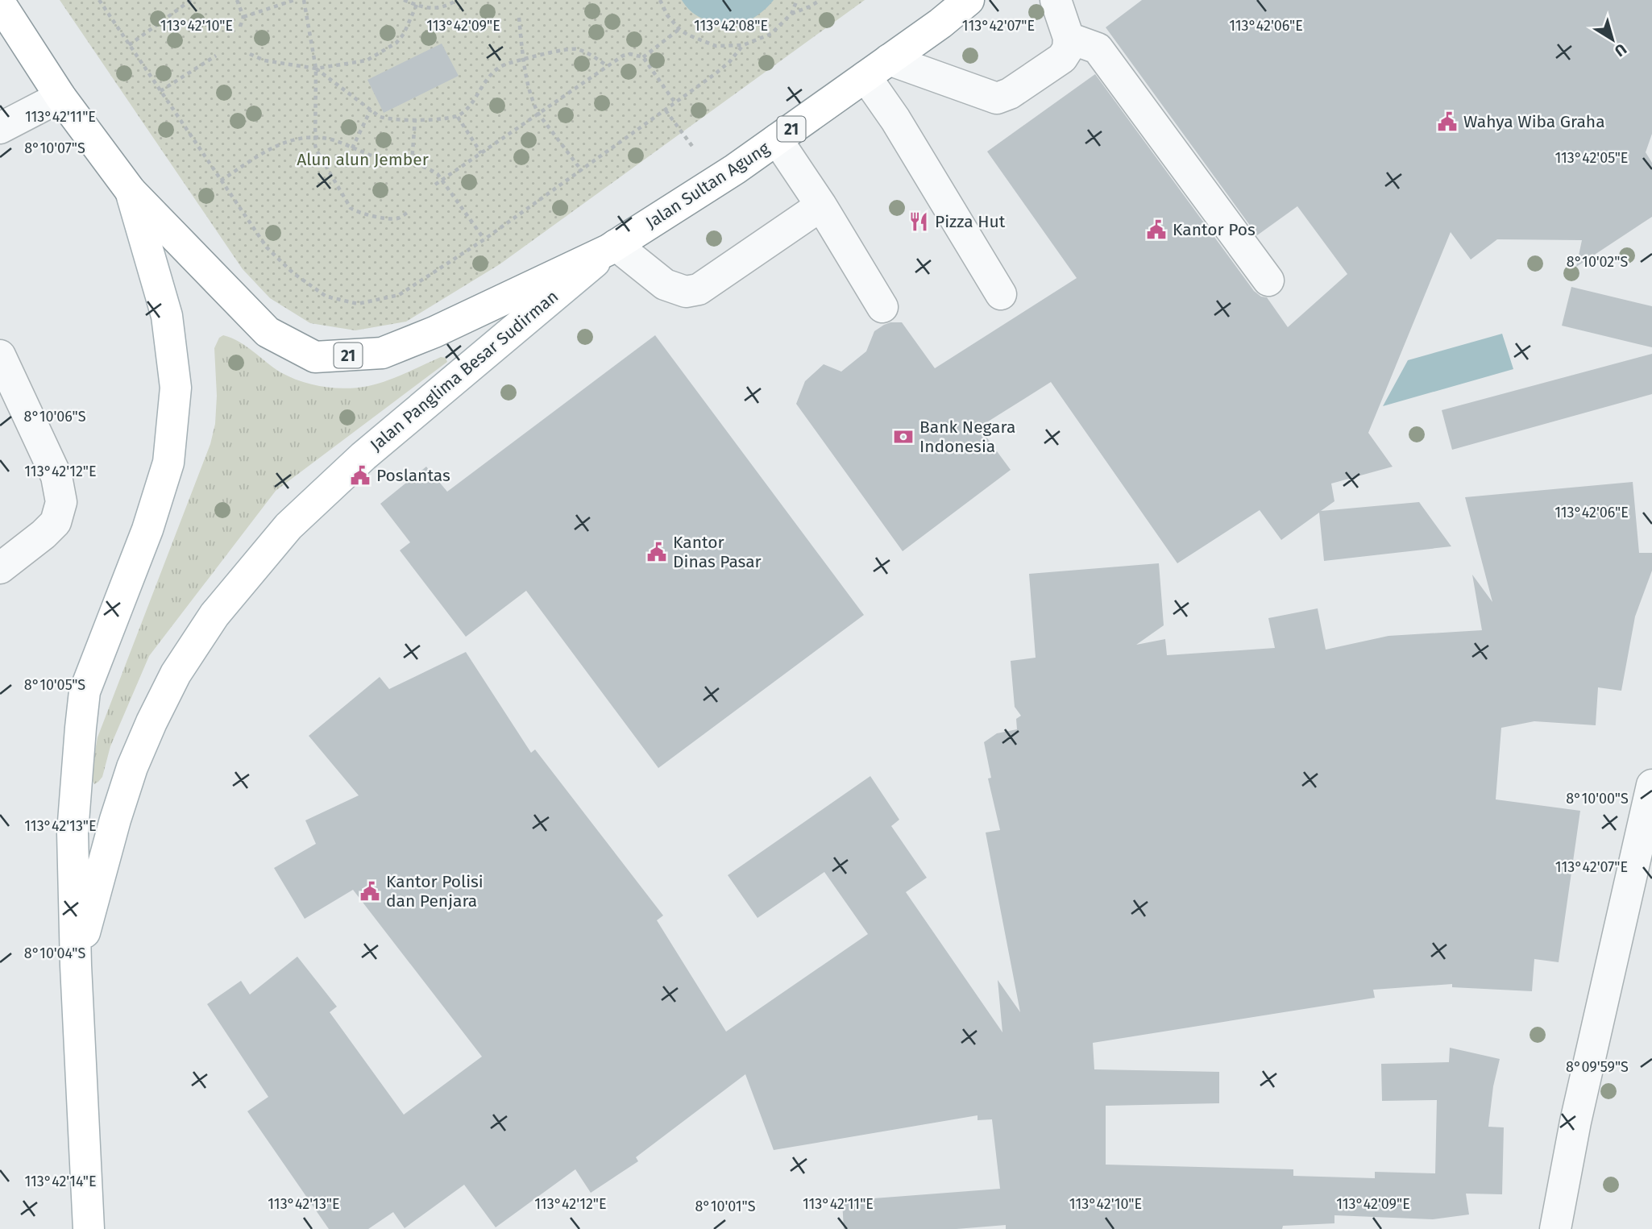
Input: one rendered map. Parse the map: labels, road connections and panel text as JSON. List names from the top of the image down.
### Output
{
  "streets": {
    "main road": ["21", "Jalan Sultan Agung", "Jalan Panglima Besar Sudirman"]
  },
  "crossings": [
    ["21", "Jalan Sultan Agung"],
    ["21", "Jalan Panglima Besar Sudirman"],
    ["Jalan Sultan Agung", "Jalan Panglima Besar Sudirman"]
  ],
  "parks": ["Alun alun Jember"],
  "places": {
    "public building": [
      "Wahya Wiba Graha",
      "Kantor Pos",
      "Poslantas",
      "Kantor Dinas Pasar",
      "Kantor Polisi dan Penjara"
    ],
    "restaurant": ["Pizza Hut"],
    "bank": ["Bank Negara Indonesia"]
  },
  "north": "bottom right",
  "coordinates": [
    "113°42'10\"E",
    "113°42'09\"E",
    "113°42'08\"E",
    "113°42'07\"E",
    "113°42'06\"E",
    "113°42'11\"E",
    "8°10'07\"S",
    "113°42'05\"E",
    "8°10'02\"S",
    "8°10'06\"S",
    "113°42'12\"E",
    "8°10'05\"S",
    "8°10'00\"S",
    "113°42'13\"E",
    "8°10'04\"S",
    "8°09'59\"S",
    "113°42'14\"E",
    "8°10'01\"S"
  ]
}
